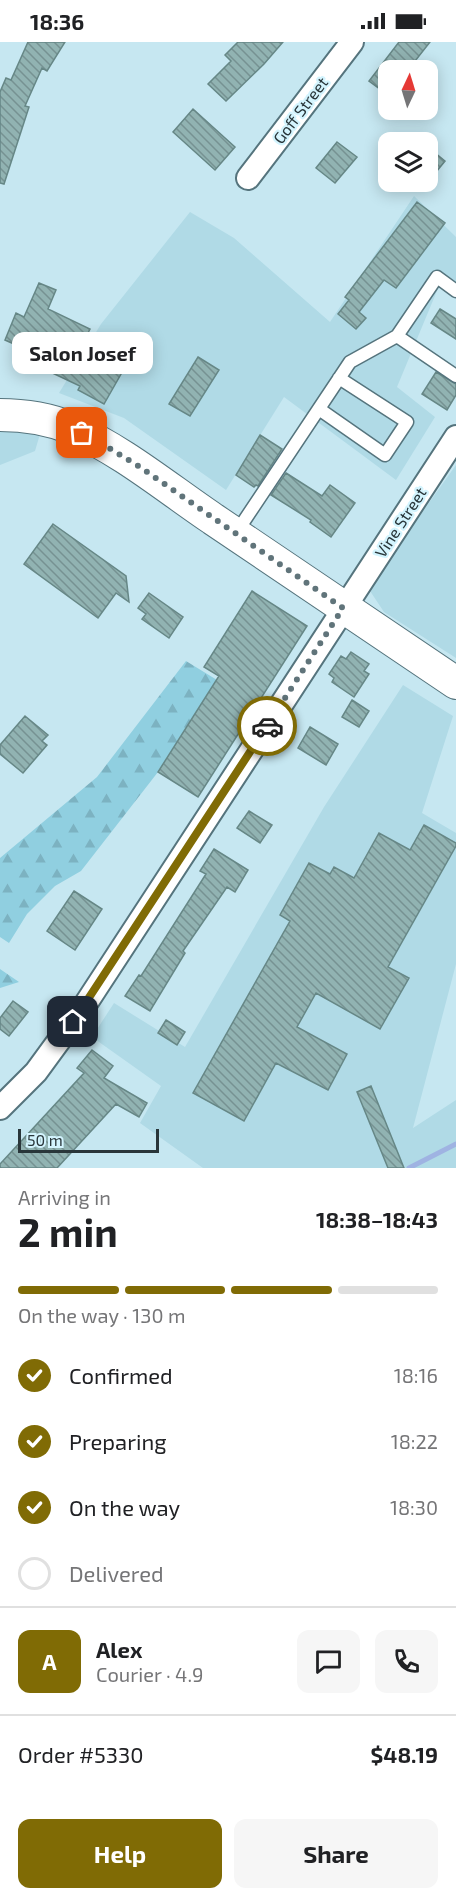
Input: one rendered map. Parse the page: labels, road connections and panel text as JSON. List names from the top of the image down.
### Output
{
  "streets": {
    "street": ["Goff Street", "Vine Street"]
  },
  "places": ["Salon Josef"],
  "scale_bar": "50 m",
  "north": "top",
  "page": {
    "status": "18:36",
    "bubble": "Salon Josef",
    "scale": "50 m",
    "heading": ["2 min", "Arriving in", "18:38–18:43"],
    "panel": [
      "Alex",
      "Courier · 4.9",
      "Order #5330",
      "$48.19"
    ],
    "bar": "On the way · 130 m",
    "list": [
      ["Confirmed", "18:16"],
      ["Preparing", "18:22"],
      ["On the way", "18:30"],
      "Delivered"
    ],
    "round": "A",
    "buttons": ["Help", "Share"]
  }
}
